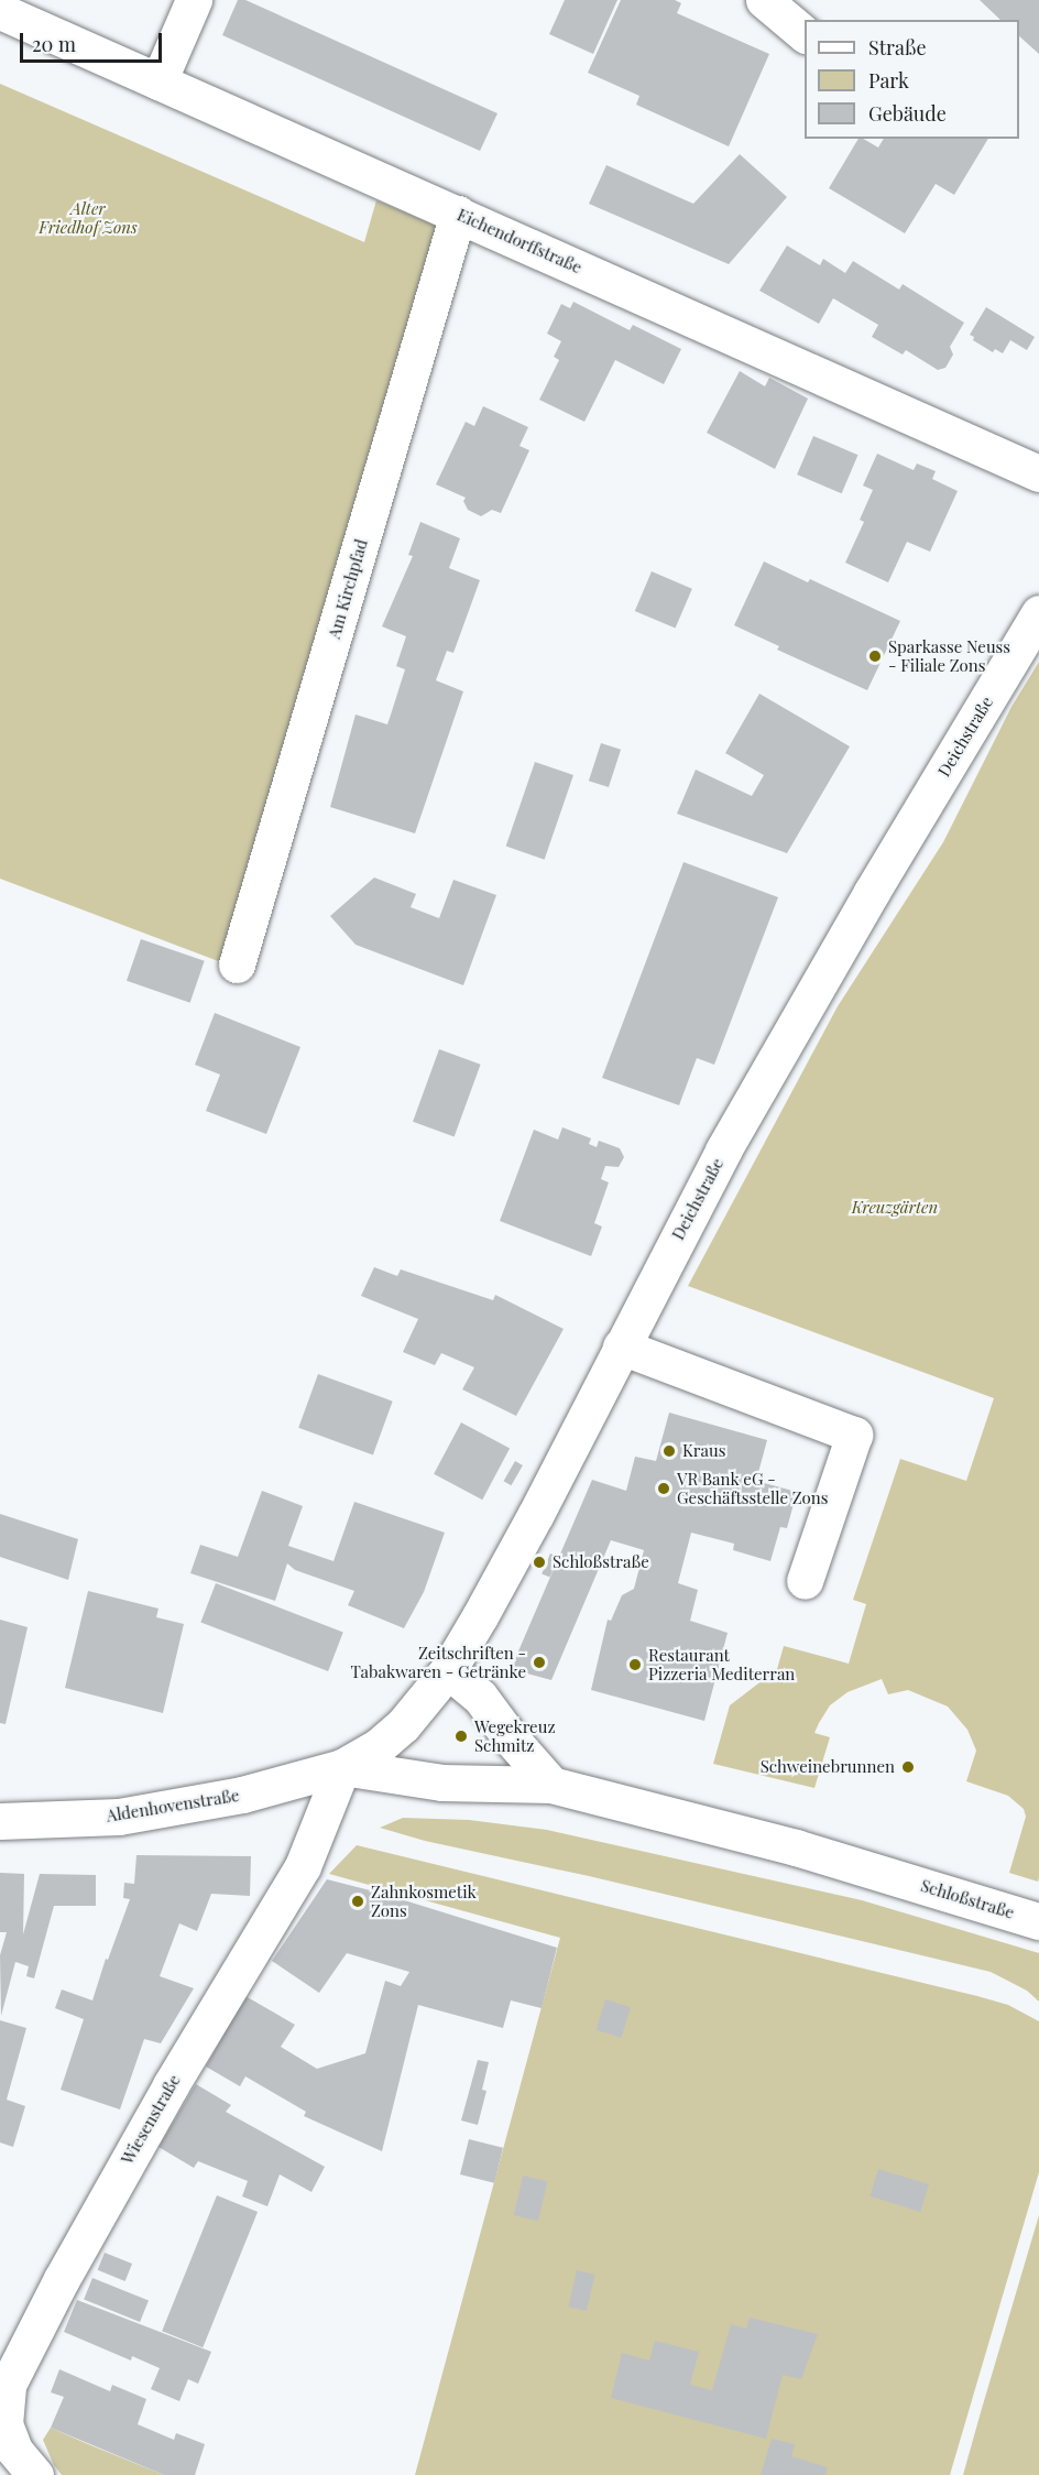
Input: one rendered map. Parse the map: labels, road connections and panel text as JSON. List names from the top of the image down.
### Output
{
  "streets": {
    "street": [
      "Eichendorffstraße",
      "Am Kirchpfad",
      "Deichstraße",
      "Aldenhovenstraße",
      "Schloßstraße",
      "Wiesenstraße"
    ]
  },
  "crossings": [
    ["Eichendorffstraße", "Am Kirchpfad"],
    ["Deichstraße", "Aldenhovenstraße"],
    ["Deichstraße", "Schloßstraße"],
    ["Deichstraße", "Wiesenstraße"],
    ["Aldenhovenstraße", "Schloßstraße"],
    ["Aldenhovenstraße", "Wiesenstraße"],
    ["Schloßstraße", "Wiesenstraße"]
  ],
  "parks": ["Alter Friedhof Zons", "Kreuzgärten"],
  "places": [
    "Sparkasse Neuss - Filiale Zons",
    "Kraus",
    "VR Bank eG - Geschäftsstelle Zons",
    "Schloßstraße",
    "Zeitschriften - Tabakwaren - Getränke",
    "Restaurant Pizzeria Mediterran",
    "Wegekreuz Schmitz",
    "Schweinebrunnen",
    "Zahnkosmetik Zons"
  ],
  "legend": ["Straße", "Park", "Gebäude"],
  "scale_bar": "20 m"
}
